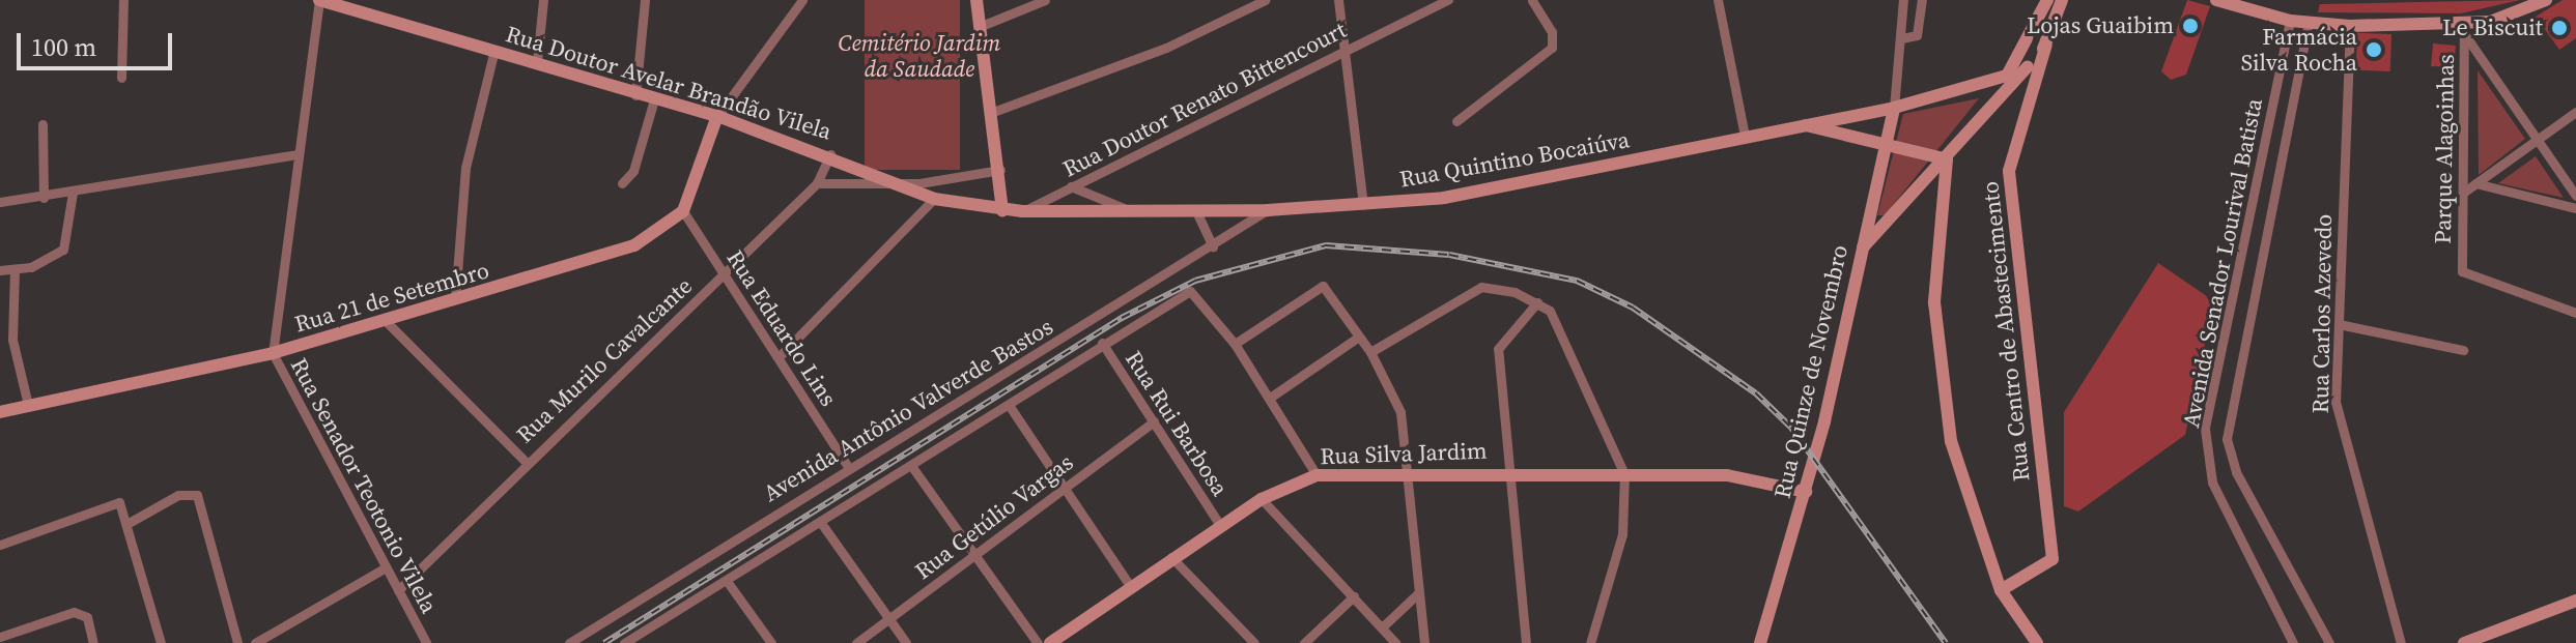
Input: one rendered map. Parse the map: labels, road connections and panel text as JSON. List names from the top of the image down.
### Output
{
  "streets": {
    "street": [
      "Rua Doutor Avelar Brandão Vilela",
      "Rua Doutor Renato Bittencourt",
      "Parque Alagoinhas",
      "Rua Quintino Bocaiúva",
      "Avenida Senador Lourival Batista",
      "Rua 21 de Setembro",
      "Rua Carlos Azevedo",
      "Rua Eduardo Lins",
      "Rua Centro de Abastecimento",
      "Rua Murilo Cavalcante",
      "Rua Quinze de Novembro",
      "Avenida Antônio Valverde Bastos",
      "Rua Rui Barbosa",
      "Rua Silva Jardim",
      "Rua Senador Teotonio Vilela",
      "Rua Getúlio Vargas"
    ]
  },
  "crossings": [
    ["Rua Doutor Avelar Brandão Vilela", "Rua Quintino Bocaiúva"],
    ["Rua Doutor Avelar Brandão Vilela", "Rua Murilo Cavalcante"],
    ["Rua Doutor Avelar Brandão Vilela", "Rua Senador Teotonio Vilela"],
    ["Rua Doutor Renato Bittencourt", "Rua Quintino Bocaiúva"],
    ["Rua Quintino Bocaiúva", "Rua Quinze de Novembro"],
    ["Rua Quintino Bocaiúva", "Avenida Antônio Valverde Bastos"],
    ["Rua 21 de Setembro", "Rua Eduardo Lins"],
    ["Rua 21 de Setembro", "Rua Senador Teotonio Vilela"],
    ["Rua Eduardo Lins", "Rua Murilo Cavalcante"],
    ["Rua Eduardo Lins", "Avenida Antônio Valverde Bastos"],
    ["Rua Murilo Cavalcante", "Rua Senador Teotonio Vilela"],
    ["Rua Quinze de Novembro", "Rua Silva Jardim"],
    ["Avenida Antônio Valverde Bastos", "Rua Rui Barbosa"],
    ["Rua Rui Barbosa", "Rua Silva Jardim"],
    ["Rua Rui Barbosa", "Rua Getúlio Vargas"]
  ],
  "parks": ["Cemitério Jardim da Saudade"],
  "places": ["Lojas Guaibim", "Le Biscuit", "Farmácia Silva Rocha"],
  "scale_bar": "100 m"
}
